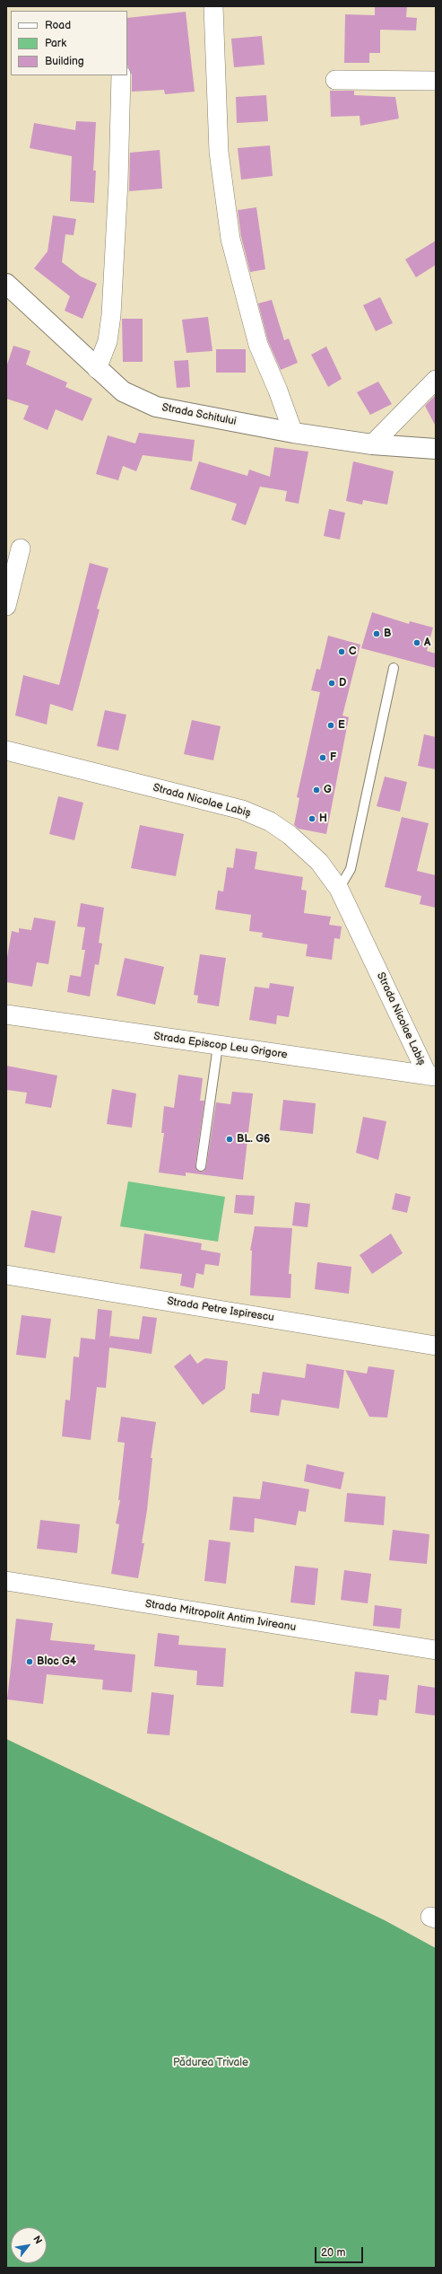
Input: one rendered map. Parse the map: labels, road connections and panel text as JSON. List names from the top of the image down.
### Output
{
  "streets": {
    "main road": ["Strada Schitului"],
    "street": [
      "Strada Nicolae Labiș",
      "Strada Episcop Leu Grigore",
      "Strada Petre Ispirescu",
      "Strada Mitropolit Antim Ivireanu"
    ]
  },
  "crossings": [
    ["Strada Nicolae Labiș", "Strada Episcop Leu Grigore"]
  ],
  "parks": ["Pădurea Trivale"],
  "places": [
    "B",
    "A",
    "C",
    "D",
    "E",
    "F",
    "G",
    "H",
    "BL. G6",
    "Bloc G4"
  ],
  "legend": ["Road", "Park", "Building"],
  "scale_bar": "20 m",
  "north": "top right"
}
